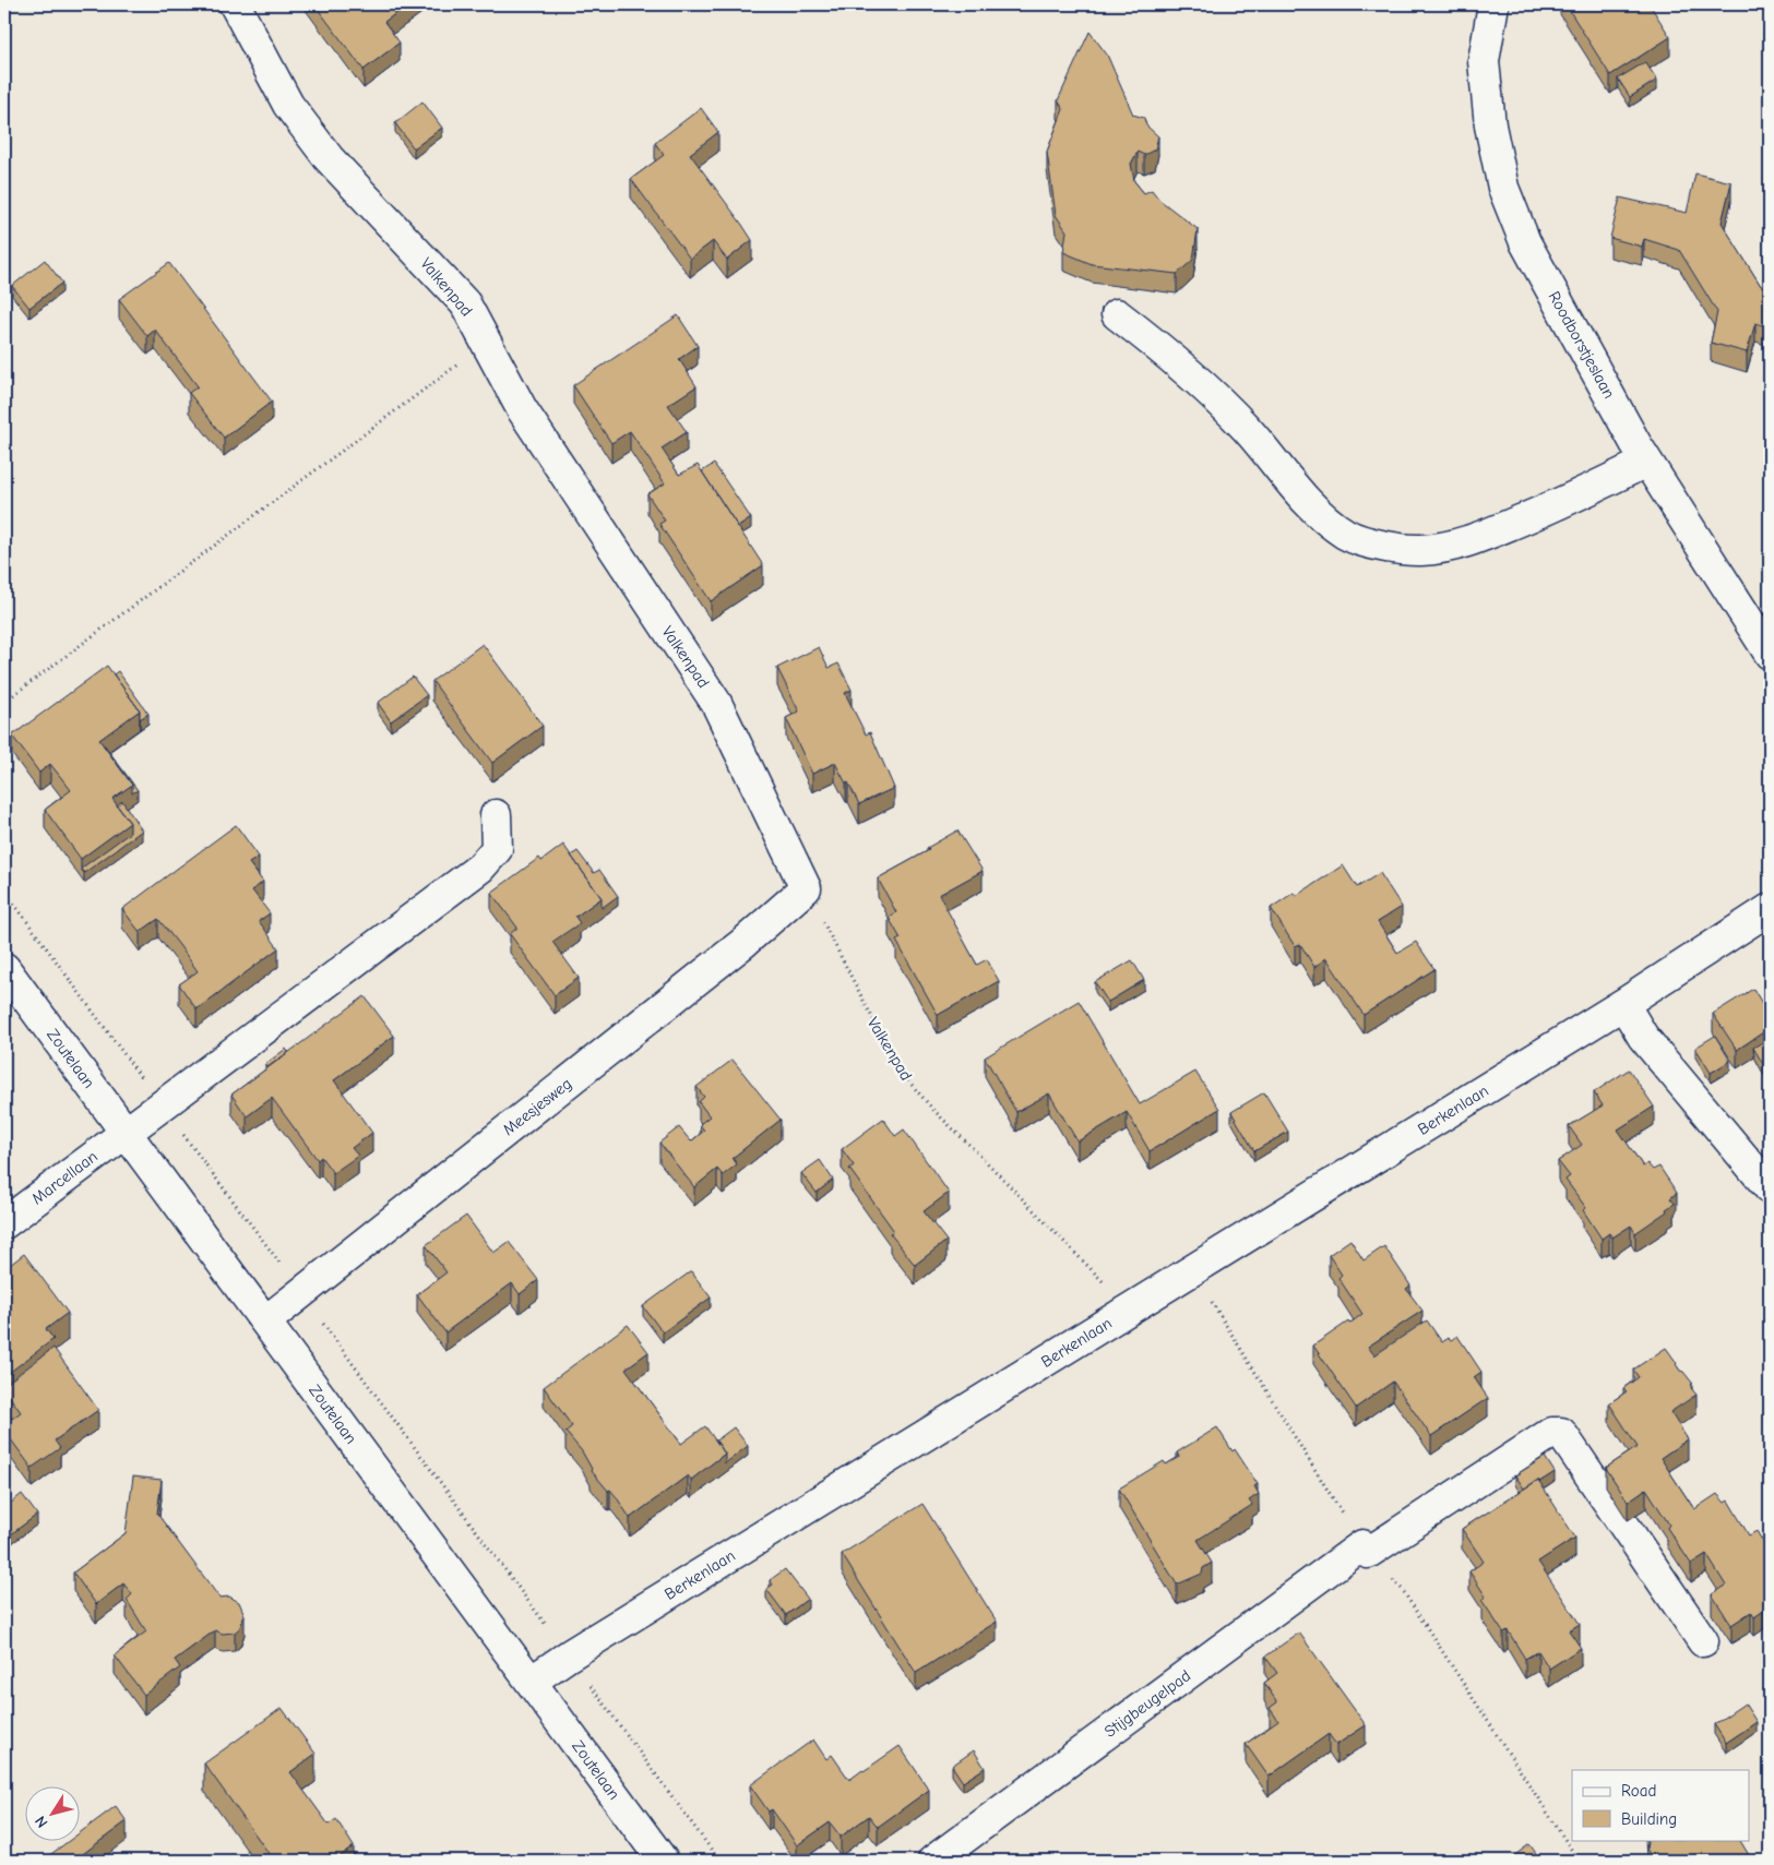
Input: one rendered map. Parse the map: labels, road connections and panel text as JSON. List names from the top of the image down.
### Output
{
  "streets": {
    "street": [
      "Valkenpad",
      "Roodborstjeslaan",
      "Zoutelaan",
      "Meesjesweg",
      "Berkenlaan",
      "Marcellaan",
      "Stijgbeugelpad"
    ]
  },
  "crossings": [
    ["Valkenpad", "Meesjesweg"],
    ["Valkenpad", "Berkenlaan"],
    ["Zoutelaan", "Meesjesweg"],
    ["Zoutelaan", "Berkenlaan"],
    ["Zoutelaan", "Marcellaan"]
  ],
  "legend": ["Road", "Building"],
  "north": "bottom left"
}
